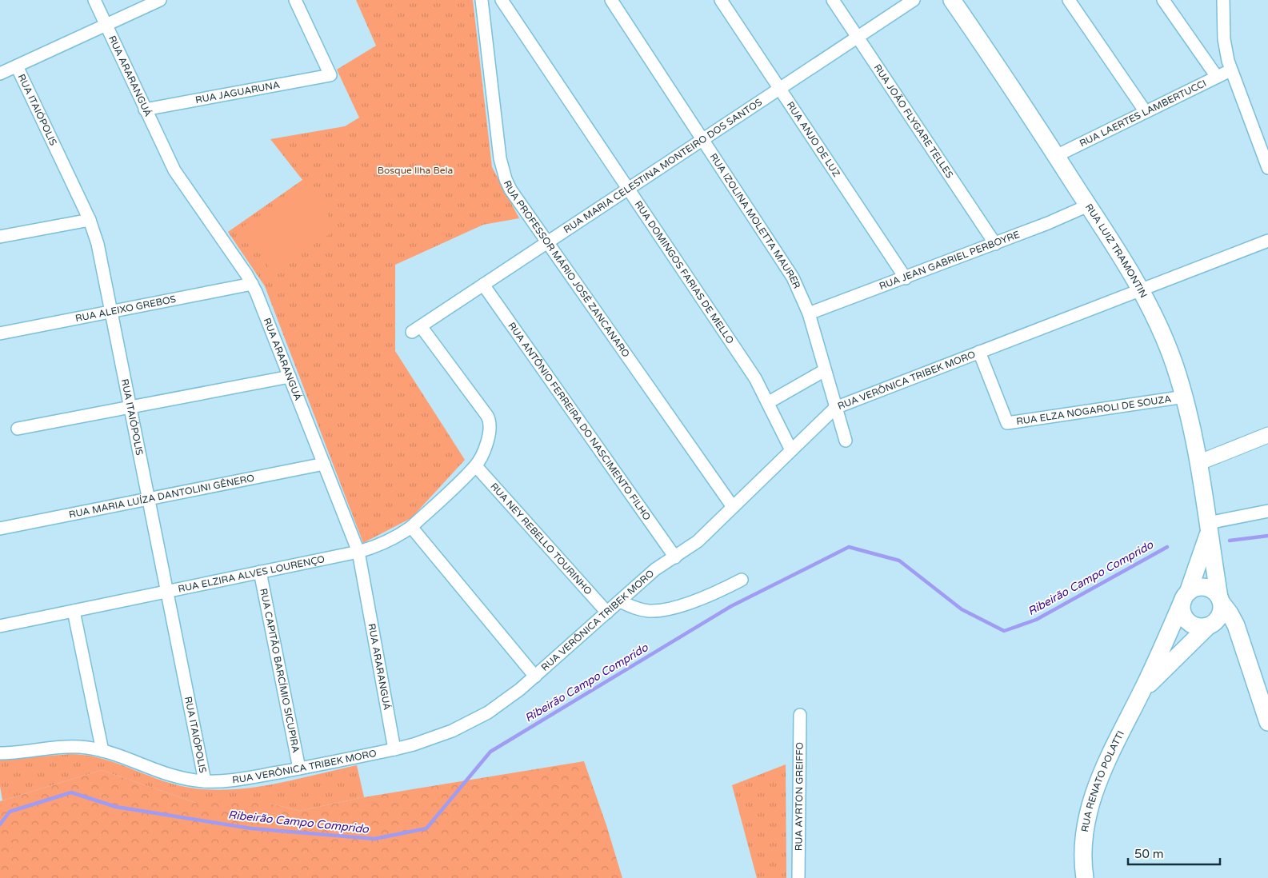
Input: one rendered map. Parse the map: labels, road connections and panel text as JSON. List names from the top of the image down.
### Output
{
  "streets": {
    "main road": ["RUA LUIZ TRAMONTIN", "RUA RENATO POLATTI"],
    "street": [
      "RUA ARARANGUÁ",
      "RUA JAGUARUNA",
      "RUA ITAIÓPOLIS",
      "RUA LAERTES LAMBERTUCCI",
      "RUA JOÃO FLYGARE TELLES",
      "RUA ANJO DE LUZ",
      "RUA MARIA CELESTINA MONTEIRO DOS SANTOS",
      "RUA IZOLINA MOLETTA MAURER",
      "RUA JEAN GABRIEL PERBOYRE",
      "RUA PROFESSOR MÁRIO JOSÉ ZANCANARO",
      "RUA DOMINGOS FARIAS DE MELLO",
      "RUA ALEIXO GREBOS",
      "RUA VERÔNICA TRIBEK MORO",
      "RUA ELZA NOGAROLI DE SOUZA",
      "RUA ANTÔNIO FERREIRA DO NASCIMENTO FILHO",
      "RUA MARIA LUÍZA DANTOLINI GÊNERO",
      "RUA NEY REBELLO TOURINHO",
      "RUA ELZIRA ALVES LOURENÇO",
      "RUA CAPITÃO BARCÍMIO SICUPIRA",
      "RUA AYRTON GREIFFO"
    ]
  },
  "crossings": [
    ["RUA ARARANGUÁ", "RUA JAGUARUNA"],
    ["RUA ARARANGUÁ", "RUA ALEIXO GREBOS"],
    ["RUA ARARANGUÁ", "RUA VERÔNICA TRIBEK MORO"],
    ["RUA ARARANGUÁ", "RUA MARIA LUÍZA DANTOLINI GÊNERO"],
    ["RUA ARARANGUÁ", "RUA ELZIRA ALVES LOURENÇO"],
    ["RUA ITAIÓPOLIS", "RUA ALEIXO GREBOS"],
    ["RUA ITAIÓPOLIS", "RUA VERÔNICA TRIBEK MORO"],
    ["RUA ITAIÓPOLIS", "RUA MARIA LUÍZA DANTOLINI GÊNERO"],
    ["RUA ITAIÓPOLIS", "RUA ELZIRA ALVES LOURENÇO"],
    ["RUA LAERTES LAMBERTUCCI", "RUA LUIZ TRAMONTIN"],
    ["RUA JOÃO FLYGARE TELLES", "RUA MARIA CELESTINA MONTEIRO DOS SANTOS"],
    ["RUA JOÃO FLYGARE TELLES", "RUA JEAN GABRIEL PERBOYRE"],
    ["RUA ANJO DE LUZ", "RUA MARIA CELESTINA MONTEIRO DOS SANTOS"],
    ["RUA ANJO DE LUZ", "RUA JEAN GABRIEL PERBOYRE"],
    ["RUA MARIA CELESTINA MONTEIRO DOS SANTOS", "RUA IZOLINA MOLETTA MAURER"],
    ["RUA MARIA CELESTINA MONTEIRO DOS SANTOS", "RUA PROFESSOR MÁRIO JOSÉ ZANCANARO"],
    ["RUA MARIA CELESTINA MONTEIRO DOS SANTOS", "RUA DOMINGOS FARIAS DE MELLO"],
    ["RUA MARIA CELESTINA MONTEIRO DOS SANTOS", "RUA ANTÔNIO FERREIRA DO NASCIMENTO FILHO"],
    ["RUA MARIA CELESTINA MONTEIRO DOS SANTOS", "RUA NEY REBELLO TOURINHO"],
    ["RUA MARIA CELESTINA MONTEIRO DOS SANTOS", "RUA ELZIRA ALVES LOURENÇO"],
    ["RUA IZOLINA MOLETTA MAURER", "RUA JEAN GABRIEL PERBOYRE"],
    ["RUA IZOLINA MOLETTA MAURER", "RUA VERÔNICA TRIBEK MORO"],
    ["RUA LUIZ TRAMONTIN", "RUA JEAN GABRIEL PERBOYRE"],
    ["RUA LUIZ TRAMONTIN", "RUA VERÔNICA TRIBEK MORO"],
    ["RUA LUIZ TRAMONTIN", "RUA ELZA NOGAROLI DE SOUZA"],
    ["RUA LUIZ TRAMONTIN", "RUA RENATO POLATTI"],
    ["RUA PROFESSOR MÁRIO JOSÉ ZANCANARO", "RUA VERÔNICA TRIBEK MORO"],
    ["RUA DOMINGOS FARIAS DE MELLO", "RUA VERÔNICA TRIBEK MORO"],
    ["RUA VERÔNICA TRIBEK MORO", "RUA ELZA NOGAROLI DE SOUZA"],
    ["RUA VERÔNICA TRIBEK MORO", "RUA ANTÔNIO FERREIRA DO NASCIMENTO FILHO"],
    ["RUA VERÔNICA TRIBEK MORO", "RUA NEY REBELLO TOURINHO"],
    ["RUA VERÔNICA TRIBEK MORO", "RUA CAPITÃO BARCÍMIO SICUPIRA"],
    ["RUA NEY REBELLO TOURINHO", "RUA ELZIRA ALVES LOURENÇO"],
    ["RUA ELZIRA ALVES LOURENÇO", "RUA CAPITÃO BARCÍMIO SICUPIRA"]
  ],
  "water": ["Ribeirão Campo Comprido"],
  "parks": ["Bosque Ilha Bela"],
  "scale_bar": "50 m"
}
